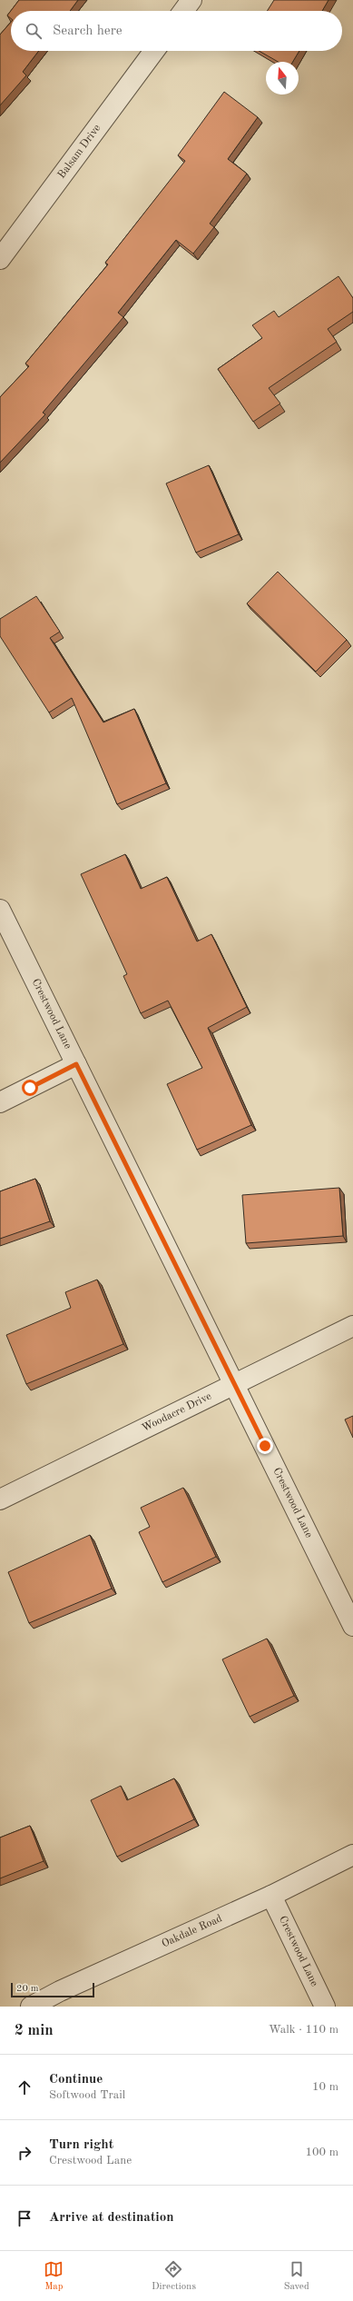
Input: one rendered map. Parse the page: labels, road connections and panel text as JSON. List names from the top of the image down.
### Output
{
  "streets": {
    "street": [
      "Balsam Drive",
      "Crestwood Lane",
      "Woodacre Drive",
      "Oakdale Road"
    ]
  },
  "crossings": [
    ["Crestwood Lane", "Woodacre Drive"],
    ["Crestwood Lane", "Oakdale Road"]
  ],
  "scale_bar": "20 m",
  "north": "top",
  "page": {
    "search": "Search here",
    "scale": "20 m",
    "heading": ["2 min", "Walk · 110 m"],
    "list": [
      ["Continue", "Softwood Trail", "10 m"],
      ["Turn right", "Crestwood Lane", "100 m"],
      "Arrive at destination"
    ],
    "nav": ["Map", "Directions", "Saved"]
  }
}
